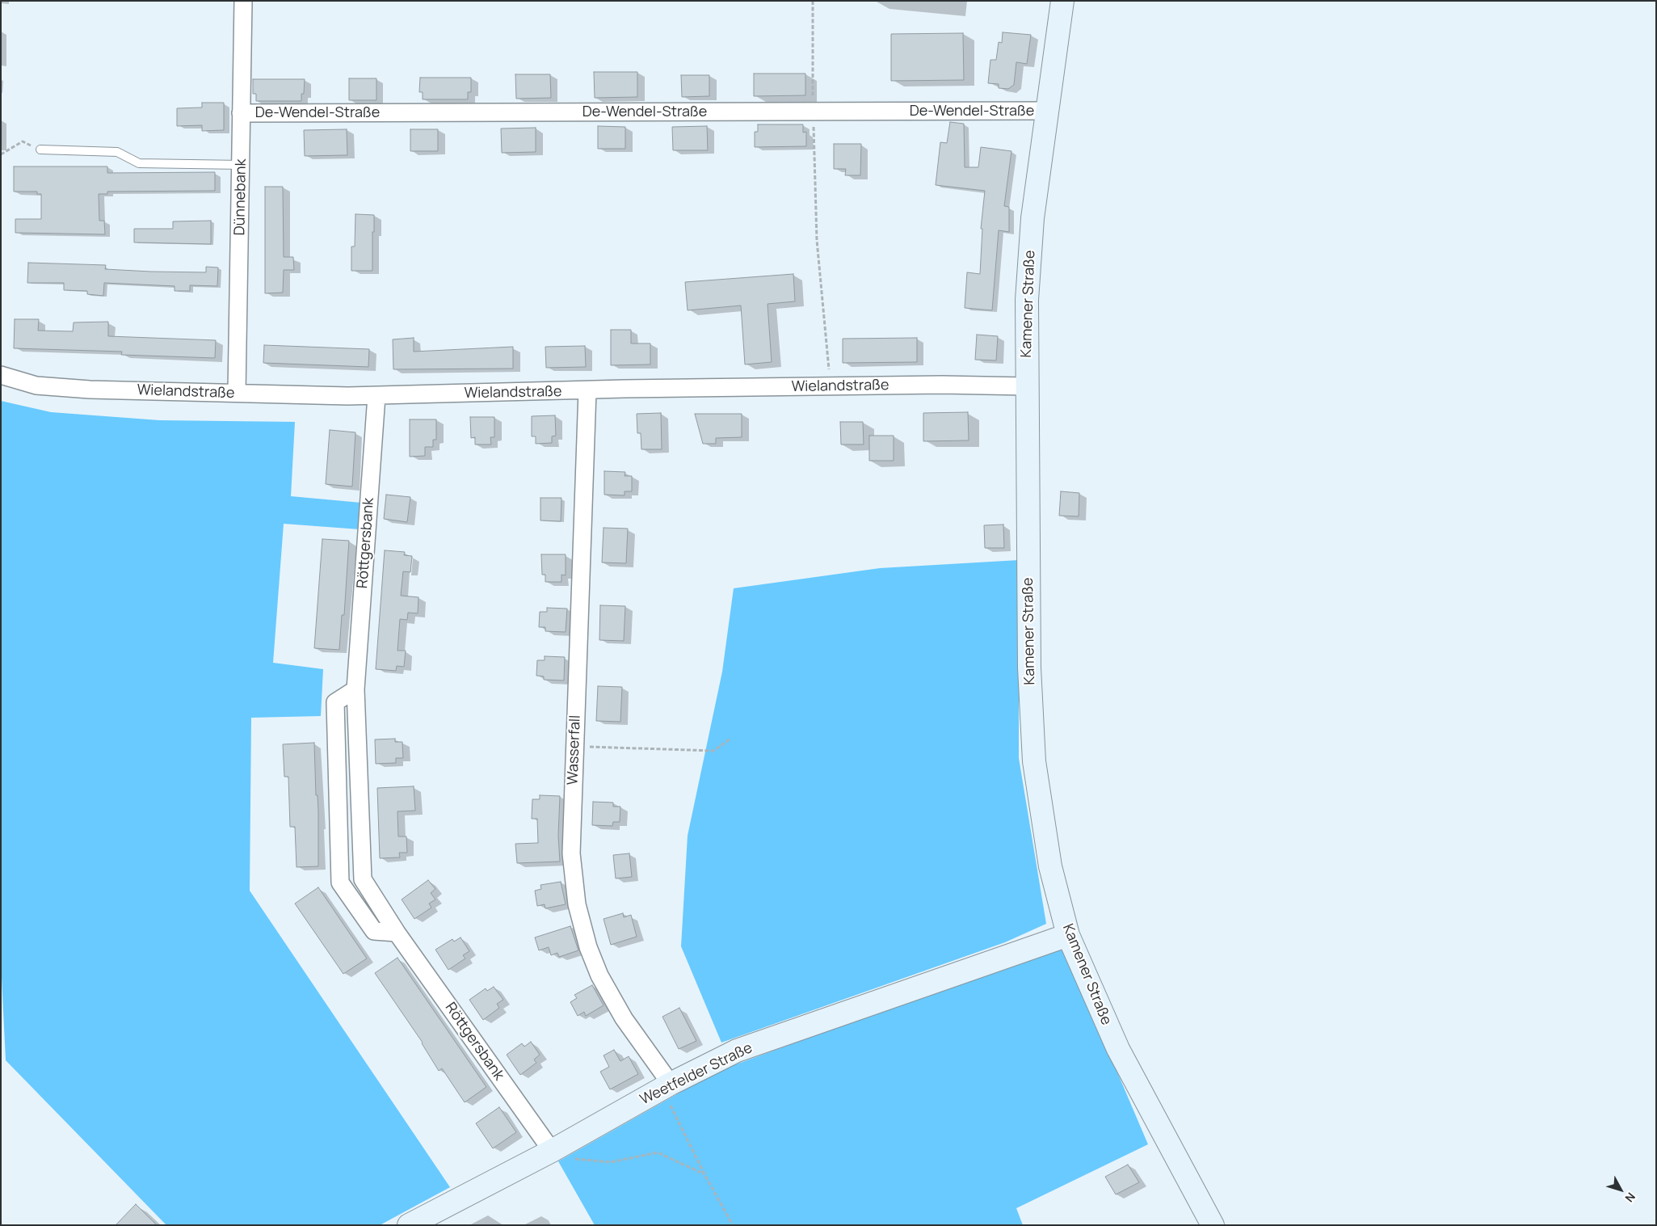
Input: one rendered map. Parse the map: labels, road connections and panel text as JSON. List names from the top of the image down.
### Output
{
  "streets": {
    "main road": ["Kamener Straße", "Weetfelder Straße"],
    "street": [
      "De-Wendel-Straße",
      "Dünnebank",
      "Wielandstraße",
      "Röttgersbank",
      "Wasserfall"
    ]
  },
  "crossings": [
    ["De-Wendel-Straße", "Dünnebank"],
    ["De-Wendel-Straße", "Kamener Straße"],
    ["Dünnebank", "Wielandstraße"],
    ["Kamener Straße", "Wielandstraße"],
    ["Kamener Straße", "Weetfelder Straße"],
    ["Wielandstraße", "Röttgersbank"],
    ["Wielandstraße", "Wasserfall"],
    ["Röttgersbank", "Weetfelder Straße"],
    ["Wasserfall", "Weetfelder Straße"]
  ],
  "north": "bottom right"
}
